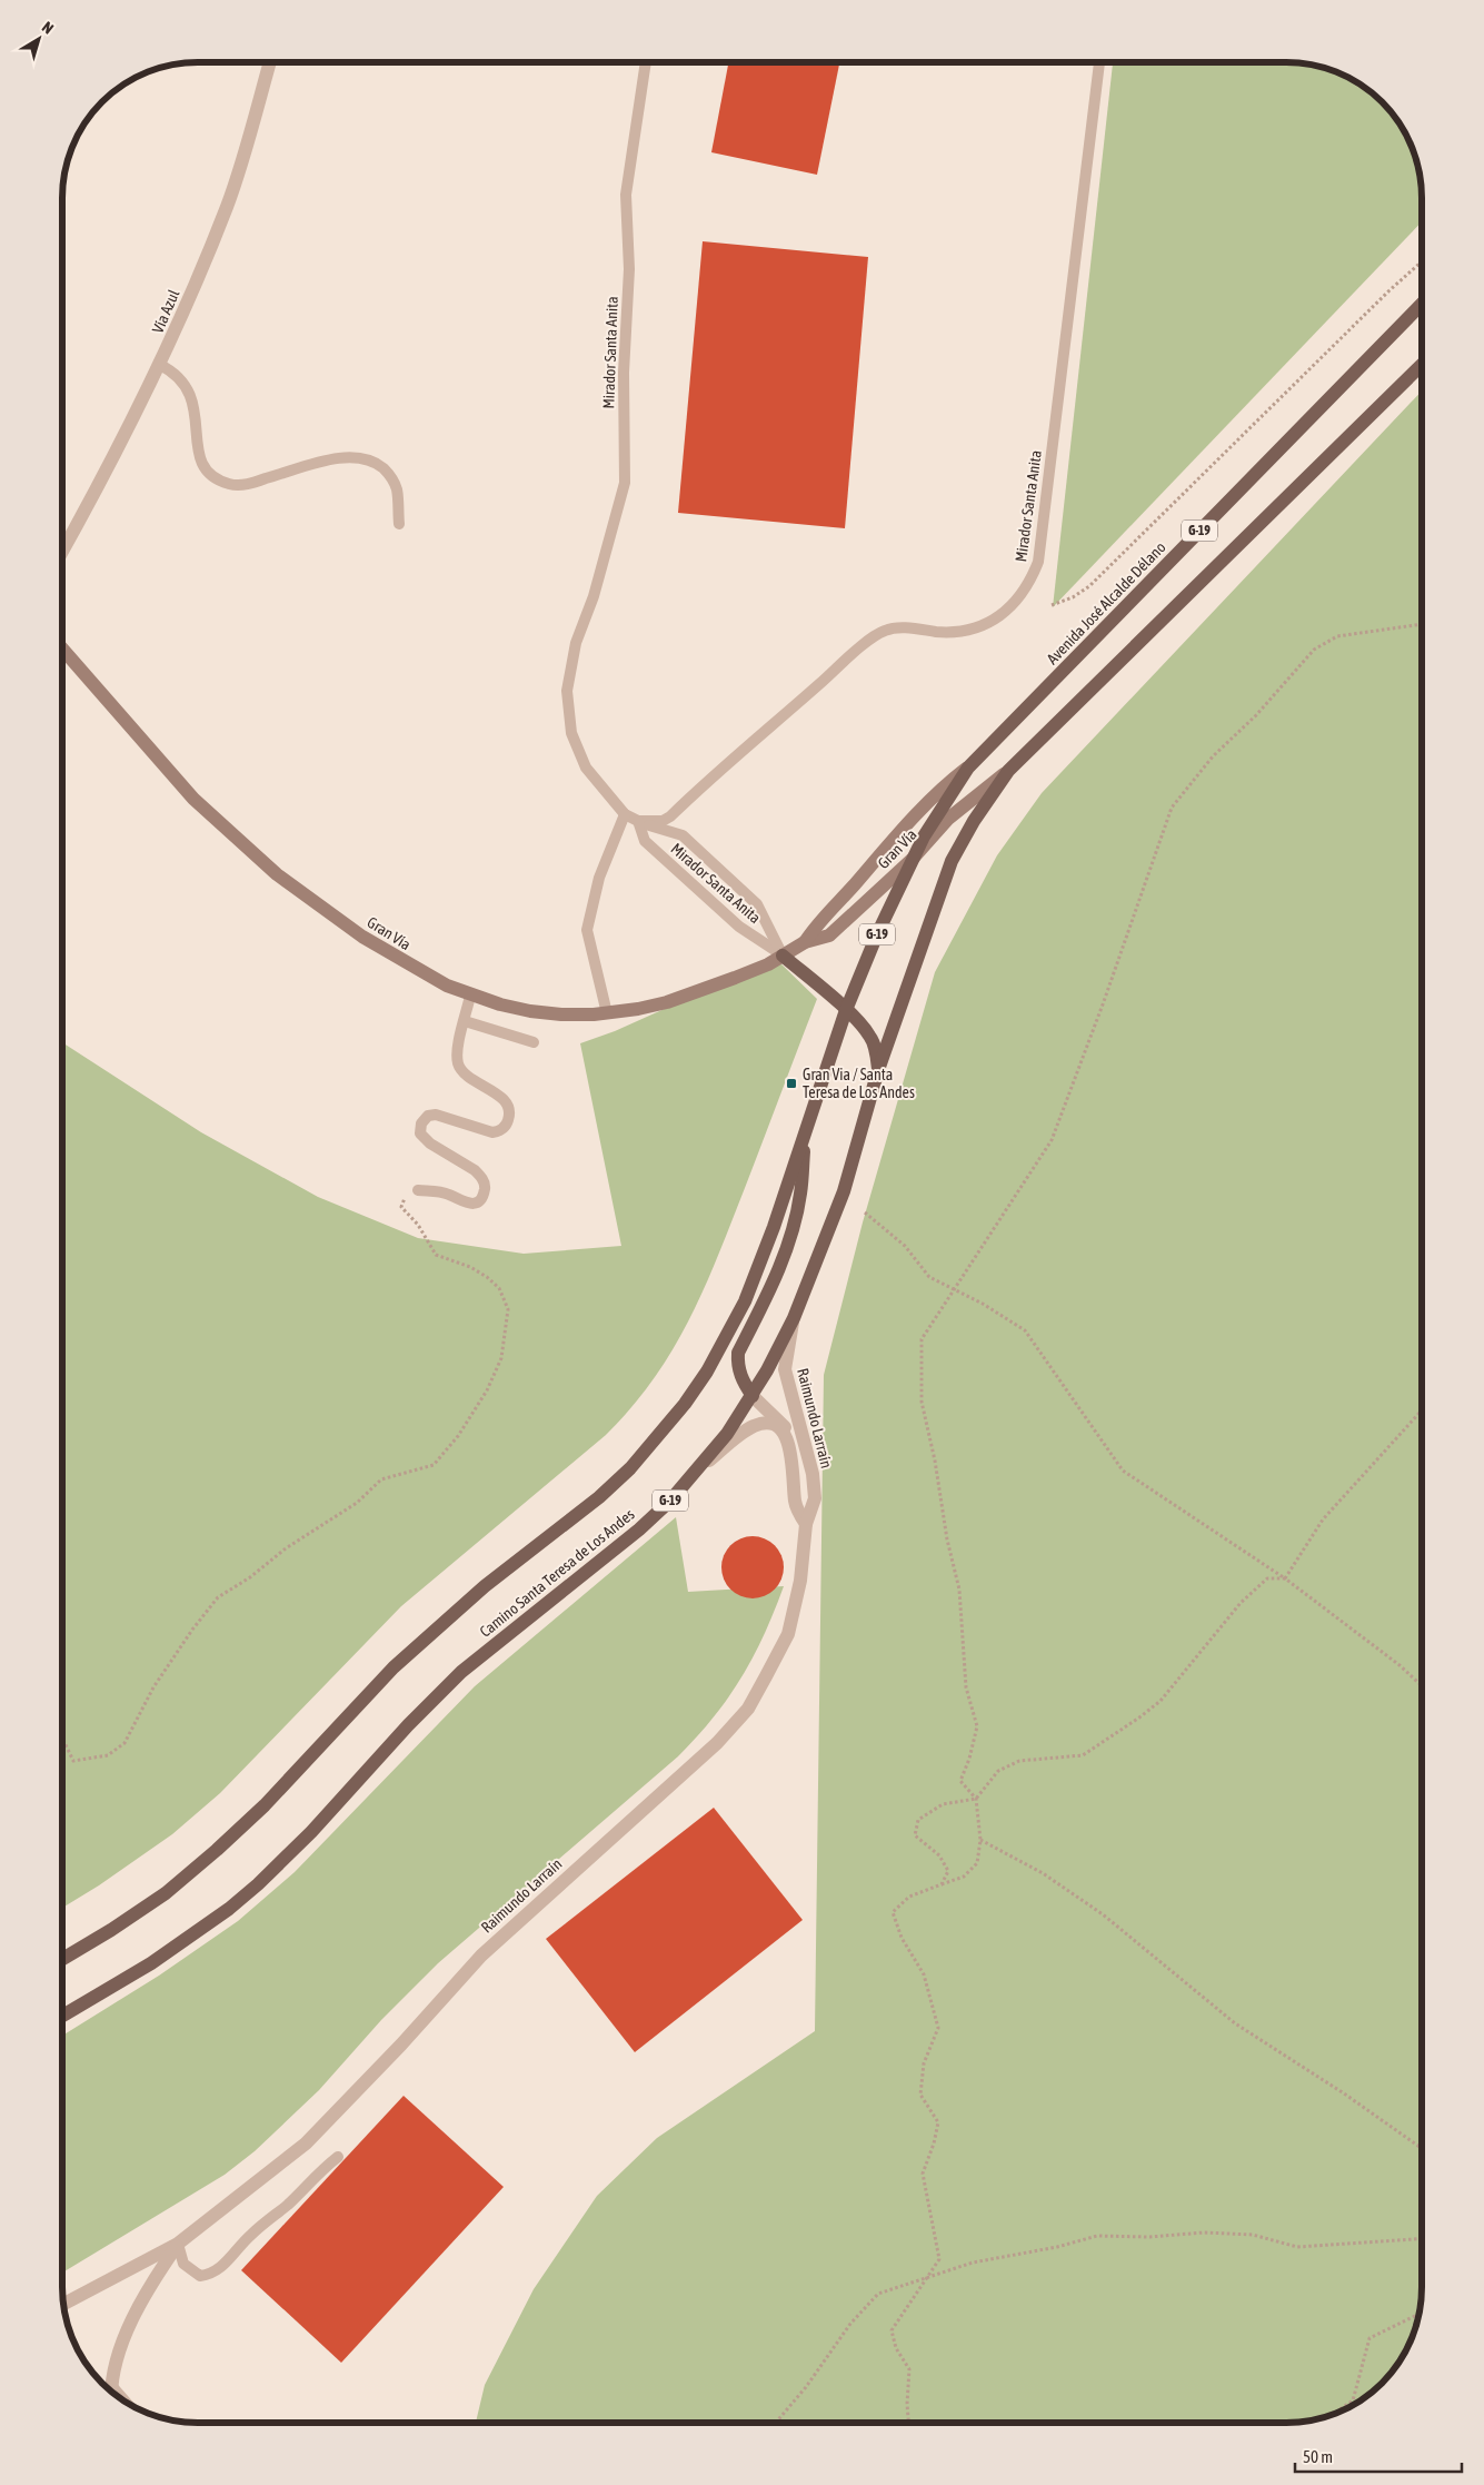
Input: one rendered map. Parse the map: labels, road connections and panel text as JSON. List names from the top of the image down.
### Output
{
  "streets": {
    "main road": [
      "G-19",
      "Avenida José Alcalde Délano",
      "Gran Vía",
      "Camino Santa Teresa de Los Andes"
    ],
    "street": ["Vía Azul", "Raimundo Larraín"],
    "lane": ["Mirador Santa Anita"]
  },
  "crossings": [
    ["Mirador Santa Anita", "Gran Vía"],
    ["G-19", "Gran Vía"],
    ["G-19", "Camino Santa Teresa de Los Andes"],
    ["Avenida José Alcalde Délano", "Gran Vía"],
    ["Avenida José Alcalde Délano", "Camino Santa Teresa de Los Andes"],
    ["Gran Vía", "Camino Santa Teresa de Los Andes"],
    ["Raimundo Larraín", "Camino Santa Teresa de Los Andes"]
  ],
  "places": {
    "transit": ["Gran Via / Santa Teresa de Los Andes"]
  },
  "scale_bar": "50 m",
  "north": "top right"
}
